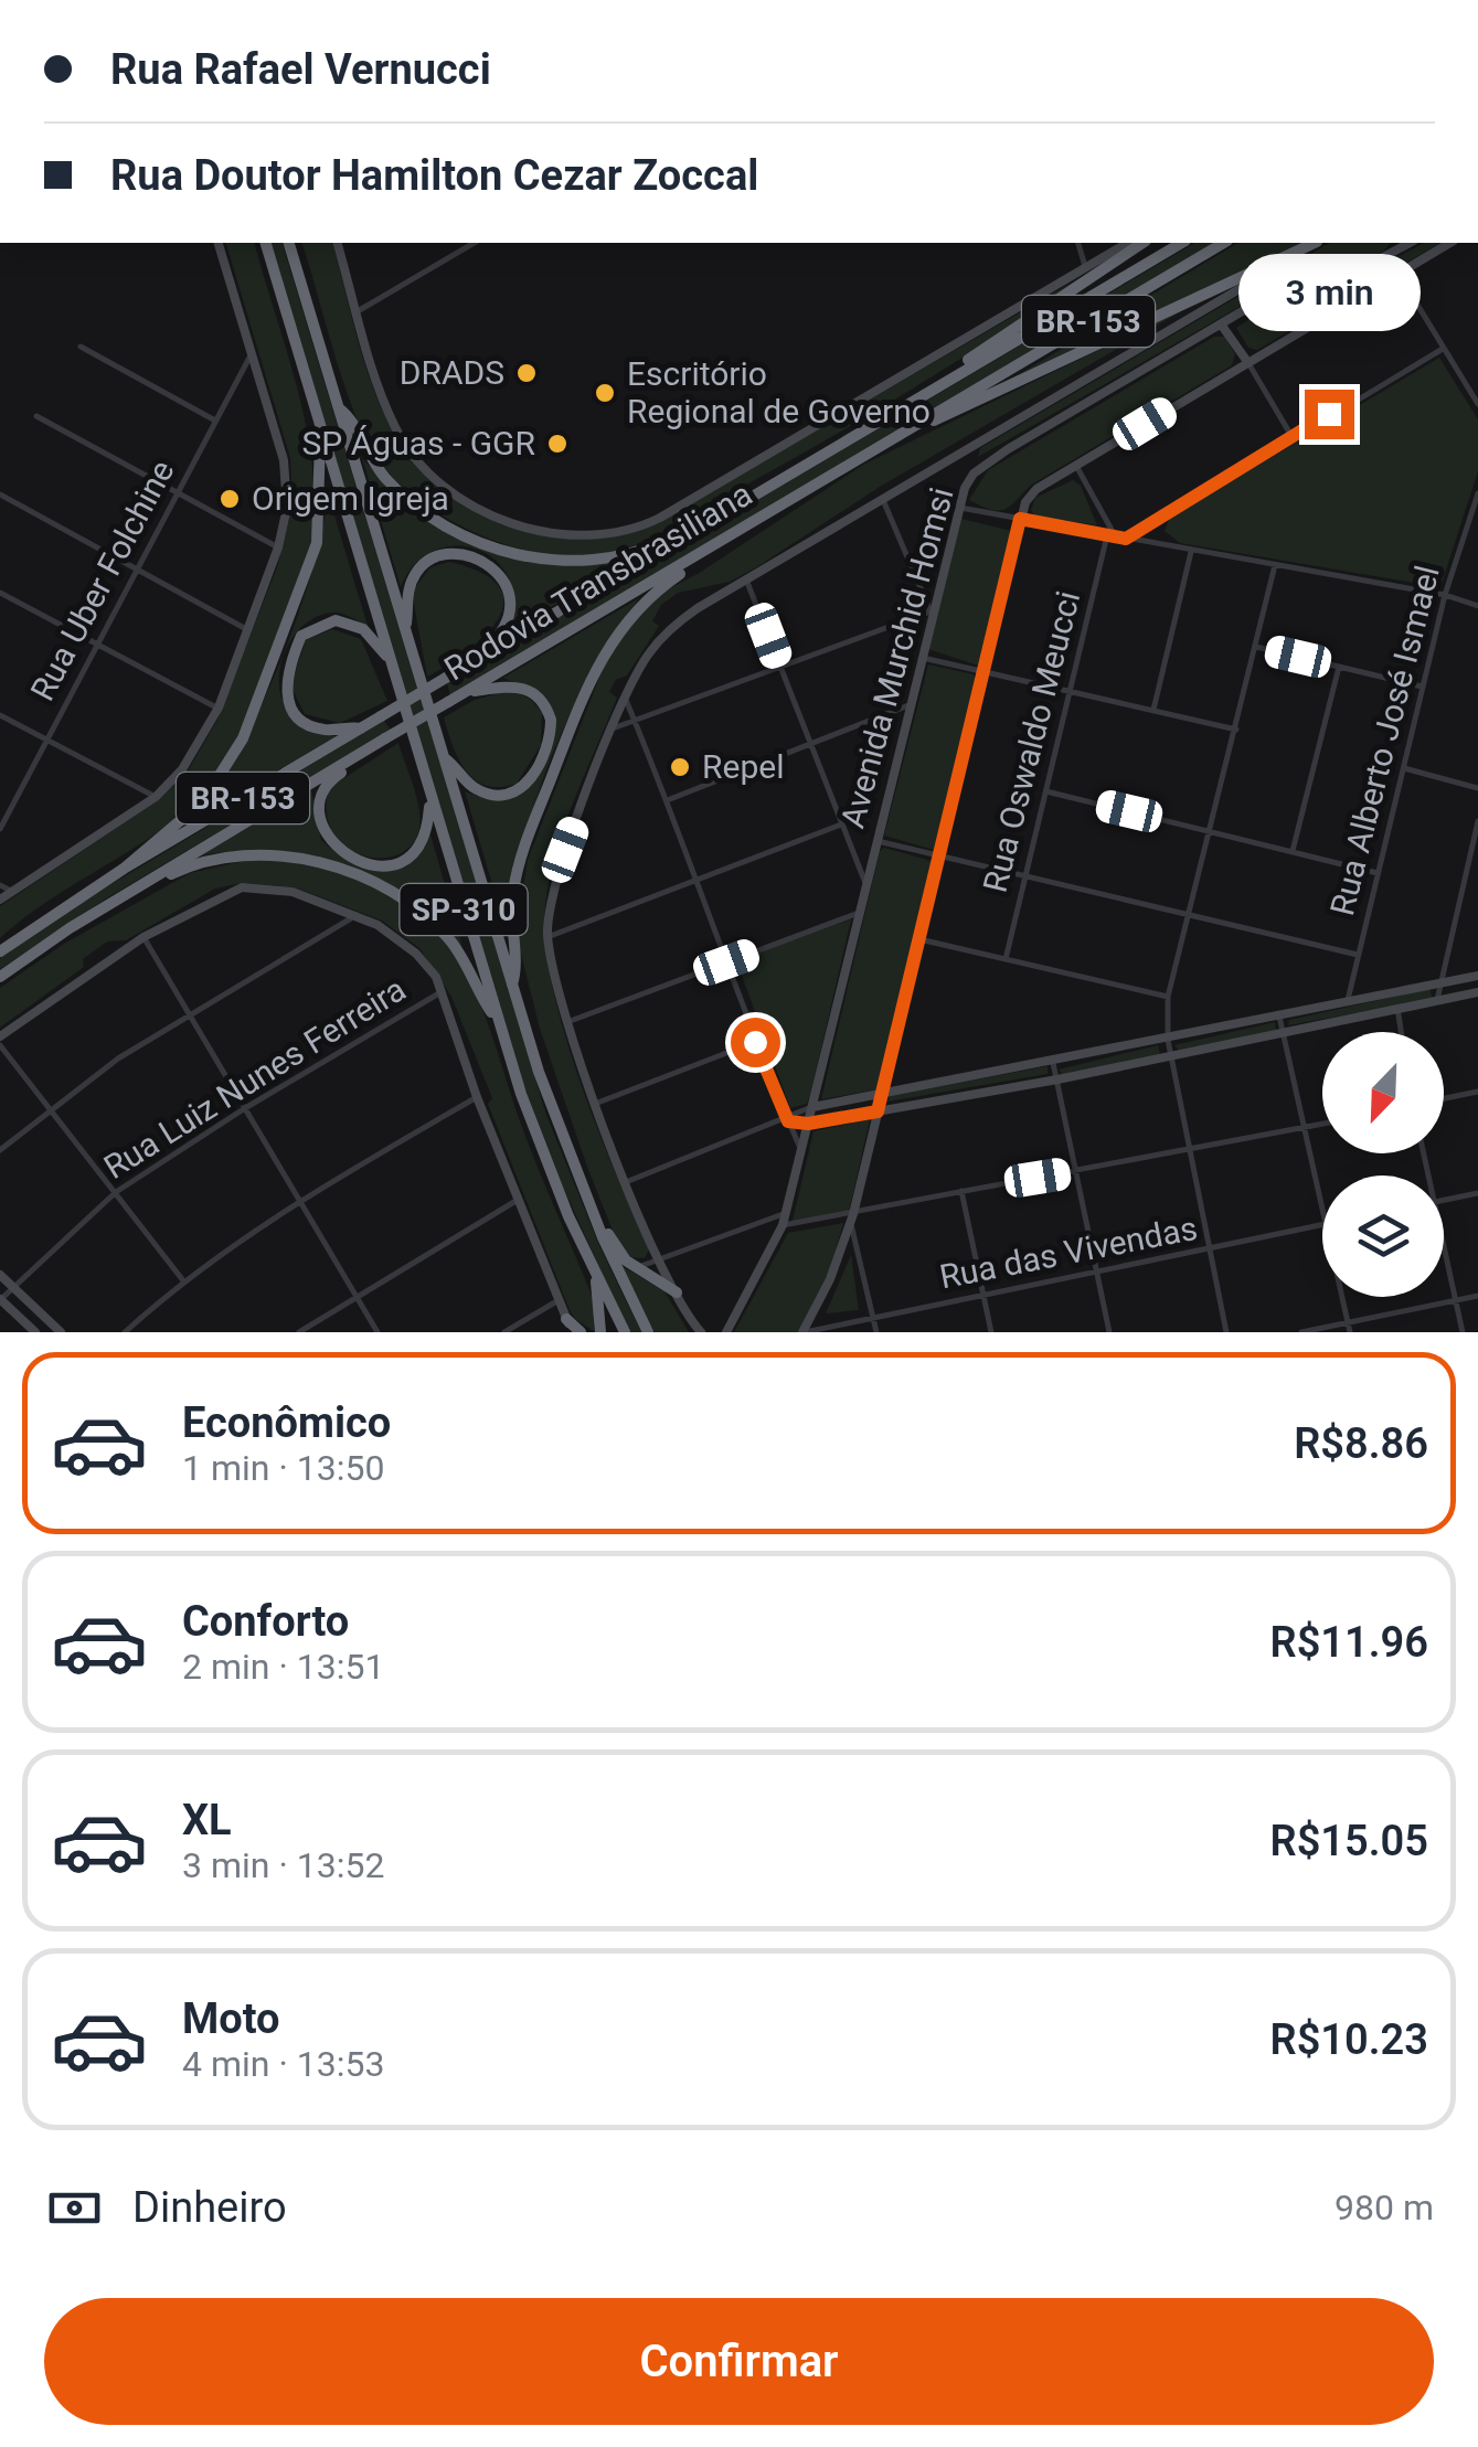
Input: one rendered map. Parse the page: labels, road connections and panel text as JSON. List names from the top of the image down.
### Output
{
  "streets": {
    "highway": ["BR-153", "Rodovia Transbrasiliana", "SP-310"],
    "main road": ["Avenida Murchid Homsi"],
    "street": [
      "Rua Uber Folchine",
      "Rua Alberto José Ismael",
      "Rua Oswaldo Meucci",
      "Rua Luiz Nunes Ferreira",
      "Rua das Vivendas"
    ]
  },
  "places": [
    "DRADS",
    "Escritório Regional de Governo",
    "SP Águas - GGR",
    "Origem Igreja",
    "Repel"
  ],
  "north": "bottom left",
  "page": {
    "banner": ["Rua Rafael Vernucci", "Rua Doutor Hamilton Cezar Zoccal"],
    "bubble": "3 min",
    "list": [
      {
        "name": "Econômico",
        "note": "1 min · 13:50",
        "value": "R$8.86"
      },
      {
        "name": "Conforto",
        "note": "2 min · 13:51",
        "value": "R$11.96"
      },
      {
        "name": "XL",
        "note": "3 min · 13:52",
        "value": "R$15.05"
      },
      {
        "name": "Moto",
        "note": "4 min · 13:53",
        "value": "R$10.23"
      }
    ],
    "pay": ["Dinheiro", "980 m"],
    "buttons": "Confirmar"
  }
}
